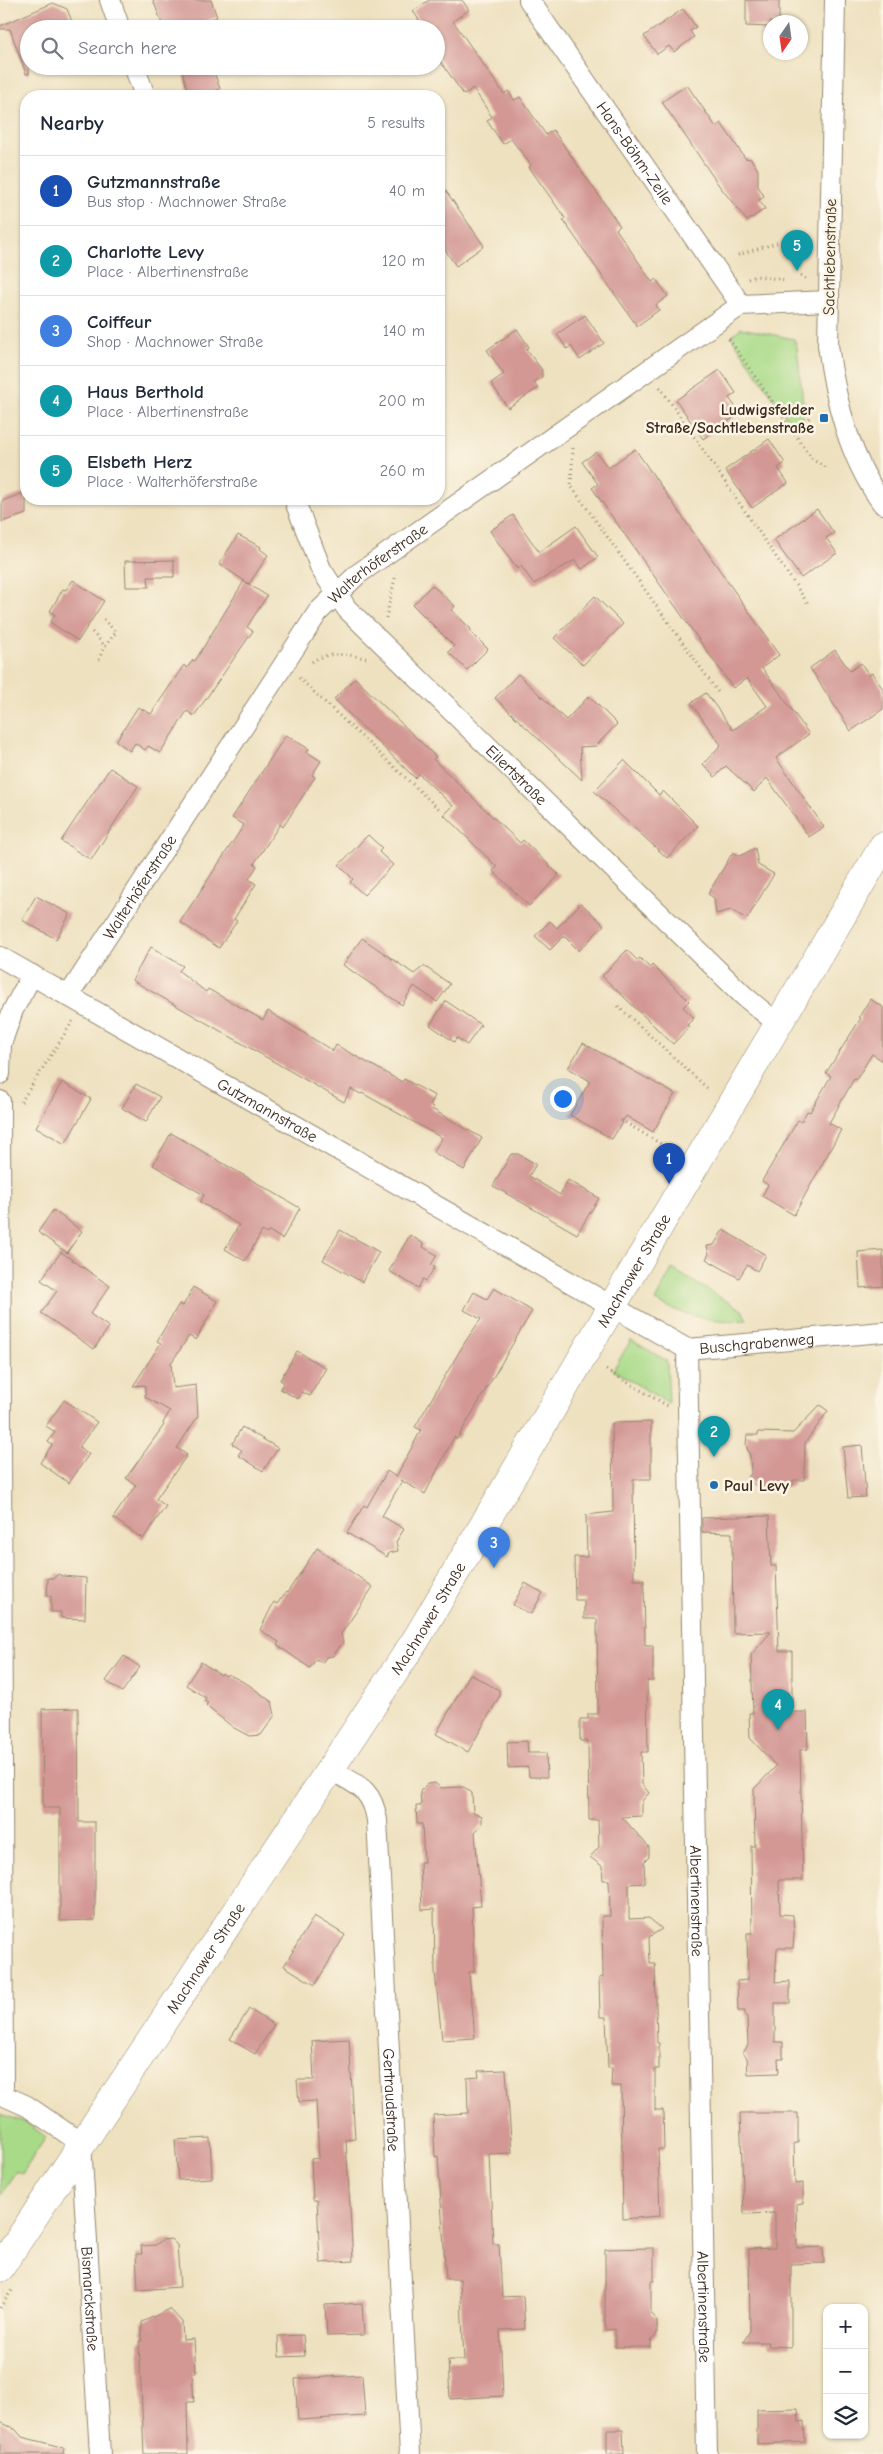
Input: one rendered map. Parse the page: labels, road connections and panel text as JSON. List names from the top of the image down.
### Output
{
  "streets": {
    "main road": ["Machnower Straße"],
    "street": [
      "Hans-Böhm-Zeile",
      "Sachtlebenstraße",
      "Walterhöferstraße",
      "Eilertstraße",
      "Gutzmannstraße",
      "Buschgrabenweg",
      "Albertinenstraße",
      "Gertraudstraße",
      "Bismarckstraße"
    ]
  },
  "crossings": [
    ["Hans-Böhm-Zeile", "Walterhöferstraße"],
    ["Walterhöferstraße", "Eilertstraße"],
    ["Walterhöferstraße", "Gutzmannstraße"],
    ["Eilertstraße", "Machnower Straße"],
    ["Gutzmannstraße", "Machnower Straße"],
    ["Gutzmannstraße", "Buschgrabenweg"],
    ["Machnower Straße", "Buschgrabenweg"],
    ["Machnower Straße", "Gertraudstraße"],
    ["Machnower Straße", "Bismarckstraße"],
    ["Buschgrabenweg", "Albertinenstraße"]
  ],
  "places": {
    "transit": ["Ludwigsfelder Straße/Sachtlebenstraße"],
    "other": ["Paul Levy"]
  },
  "north": "bottom",
  "page": {
    "search": "Search here",
    "heading": ["Nearby", "5 results"],
    "list": [
      {
        "mark": "1",
        "name": "Gutzmannstraße",
        "note": "Bus stop · Machnower Straße",
        "value": "40 m"
      },
      {
        "mark": "2",
        "name": "Charlotte Levy",
        "note": "Place · Albertinenstraße",
        "value": "120 m"
      },
      {
        "mark": "3",
        "name": "Coiffeur",
        "note": "Shop · Machnower Straße",
        "value": "140 m"
      },
      {
        "mark": "4",
        "name": "Haus Berthold",
        "note": "Place · Albertinenstraße",
        "value": "200 m"
      },
      {
        "mark": "5",
        "name": "Elsbeth Herz",
        "note": "Place · Walterhöferstraße",
        "value": "260 m"
      }
    ],
    "pins": [
      "5",
      "1",
      "2",
      "3",
      "4"
    ],
    "map_buttons": ["+", "−"]
  }
}
